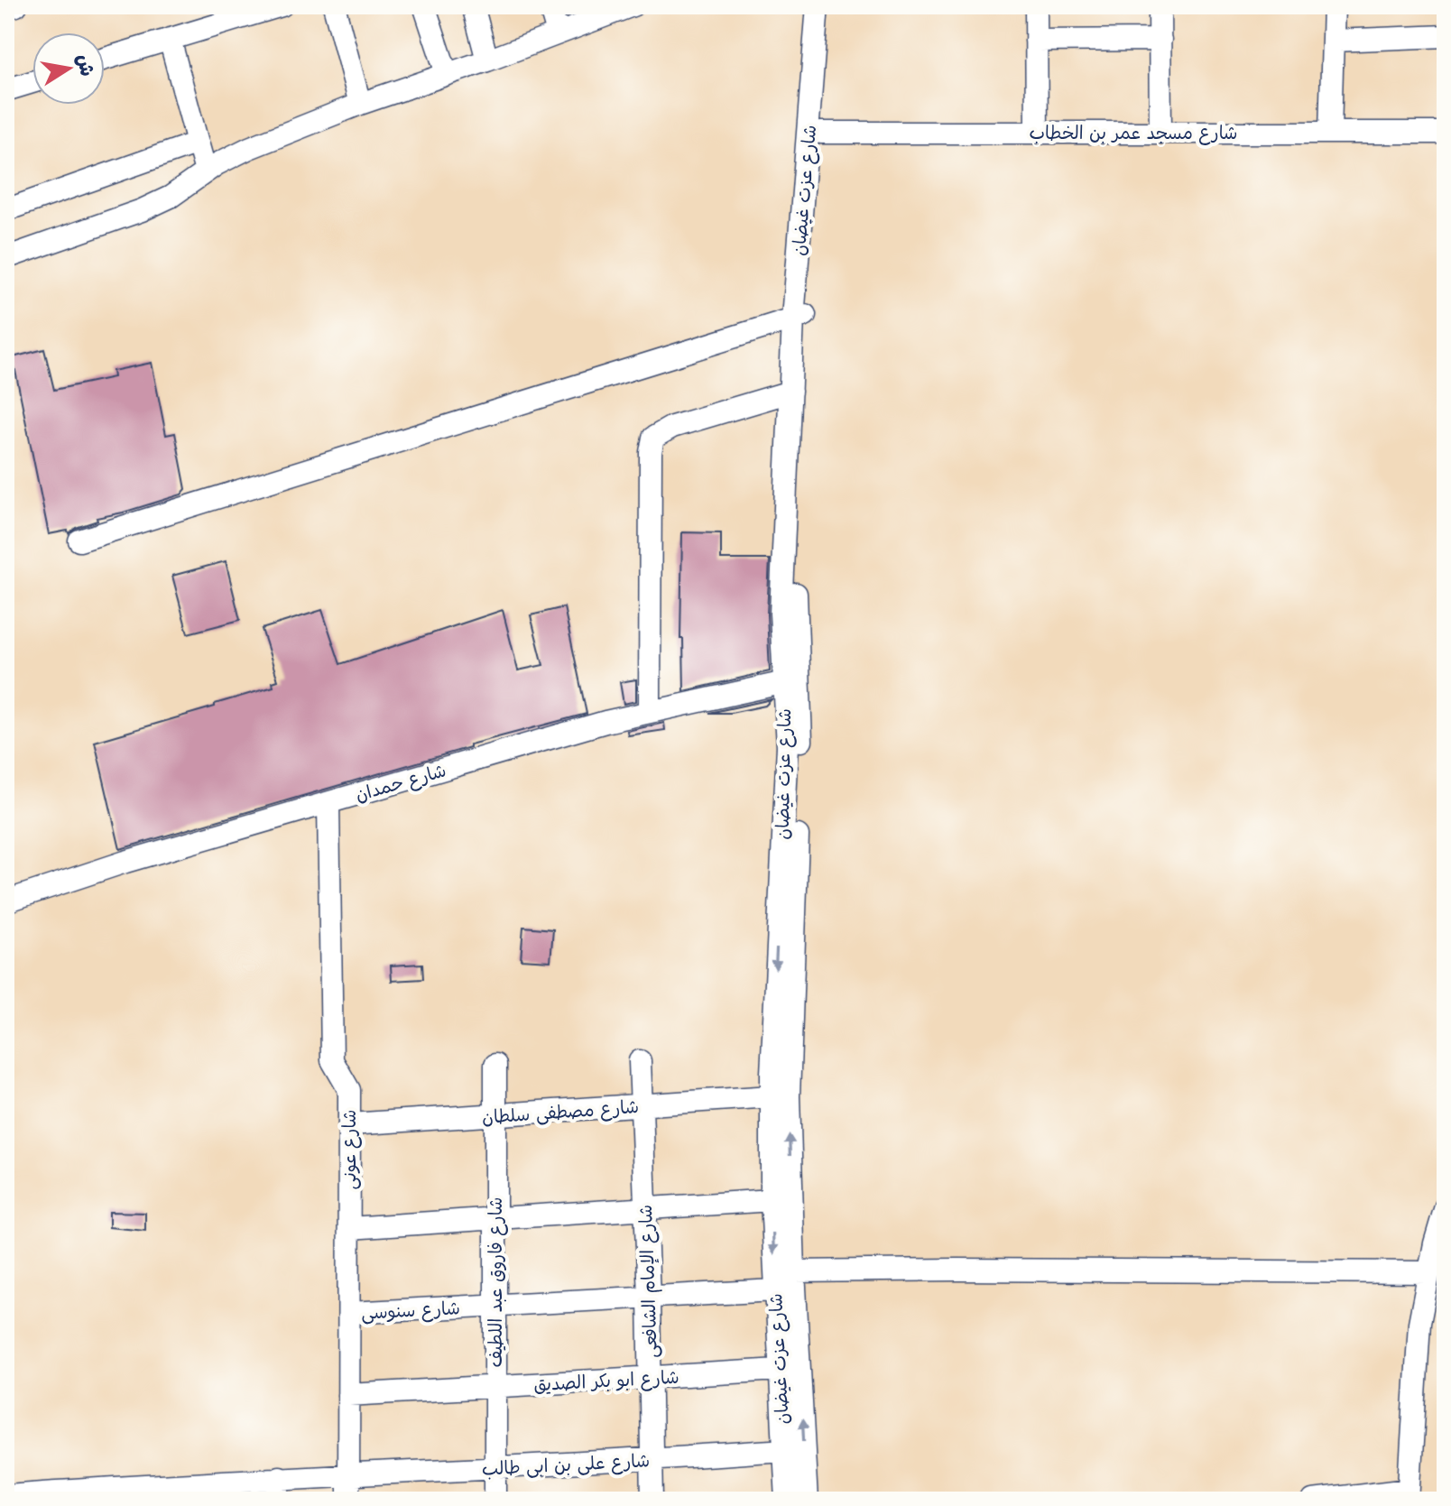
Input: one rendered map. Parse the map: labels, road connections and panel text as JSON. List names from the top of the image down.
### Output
{
  "streets": {
    "street": [
      "شارع مسجد عمر بن الخطاب",
      "شارع عزت غيضان",
      "شارع حمدان",
      "شارع مصطفى سلطان",
      "شارع عونى",
      "شارع الإمام الشافعى",
      "شارع فاروق عبد اللطيف",
      "شارع سنوسى",
      "شارع ابو بكر الصديق",
      "شارع على بن ابى طالب"
    ]
  },
  "crossings": [
    ["شارع مسجد عمر بن الخطاب", "شارع عزت غيضان"],
    ["شارع عزت غيضان", "شارع حمدان"],
    ["شارع عزت غيضان", "شارع مصطفى سلطان"],
    ["شارع عزت غيضان", "شارع سنوسى"],
    ["شارع عزت غيضان", "شارع ابو بكر الصديق"],
    ["شارع عزت غيضان", "شارع على بن ابى طالب"],
    ["شارع حمدان", "شارع عونى"],
    ["شارع مصطفى سلطان", "شارع عونى"],
    ["شارع مصطفى سلطان", "شارع الإمام الشافعى"],
    ["شارع مصطفى سلطان", "شارع فاروق عبد اللطيف"],
    ["شارع عونى", "شارع سنوسى"],
    ["شارع عونى", "شارع ابو بكر الصديق"],
    ["شارع عونى", "شارع على بن ابى طالب"],
    ["شارع الإمام الشافعى", "شارع سنوسى"],
    ["شارع الإمام الشافعى", "شارع ابو بكر الصديق"],
    ["شارع الإمام الشافعى", "شارع على بن ابى طالب"],
    ["شارع فاروق عبد اللطيف", "شارع سنوسى"],
    ["شارع فاروق عبد اللطيف", "شارع ابو بكر الصديق"],
    ["شارع فاروق عبد اللطيف", "شارع على بن ابى طالب"]
  ],
  "north": "right"
}
